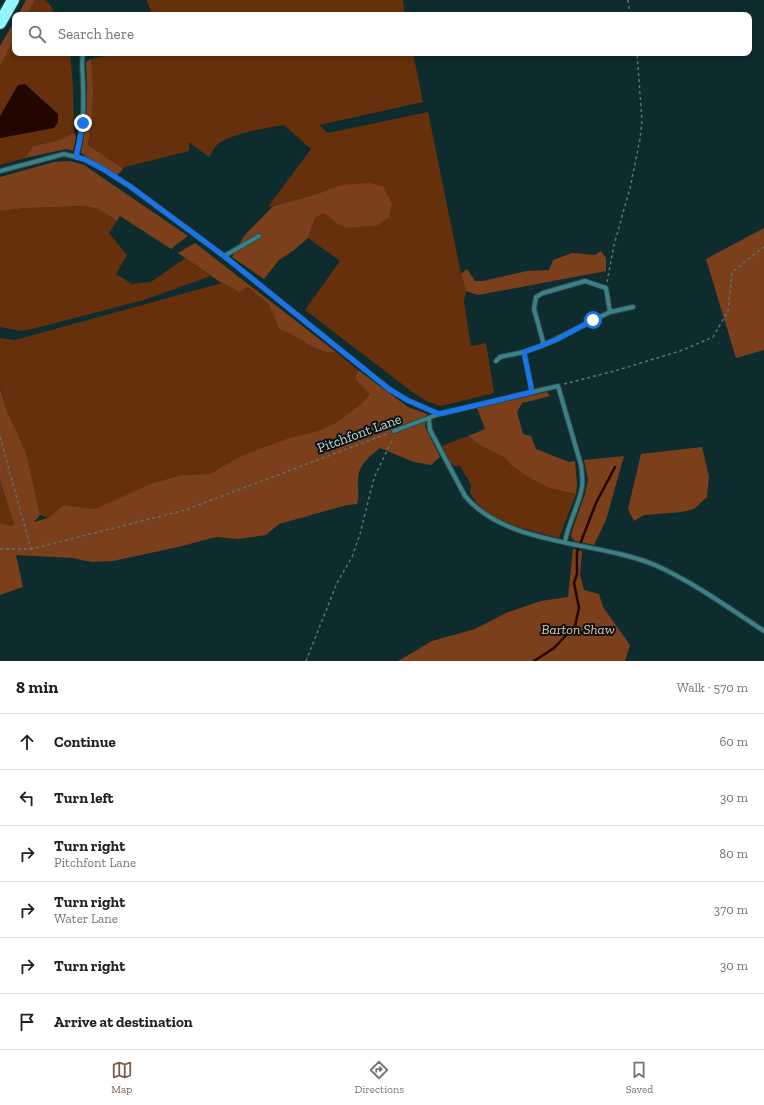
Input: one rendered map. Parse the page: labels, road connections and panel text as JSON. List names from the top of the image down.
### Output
{
  "streets": {
    "lane": ["Pitchfont Lane"]
  },
  "parks": ["Barton Shaw"],
  "page": {
    "search": "Search here",
    "heading": ["8 min", "Walk · 570 m"],
    "list": [
      ["Continue", "60 m"],
      ["Turn left", "30 m"],
      ["Turn right", "Pitchfont Lane", "80 m"],
      ["Turn right", "Water Lane", "370 m"],
      ["Turn right", "30 m"],
      "Arrive at destination"
    ],
    "nav": ["Map", "Directions", "Saved"]
  }
}
